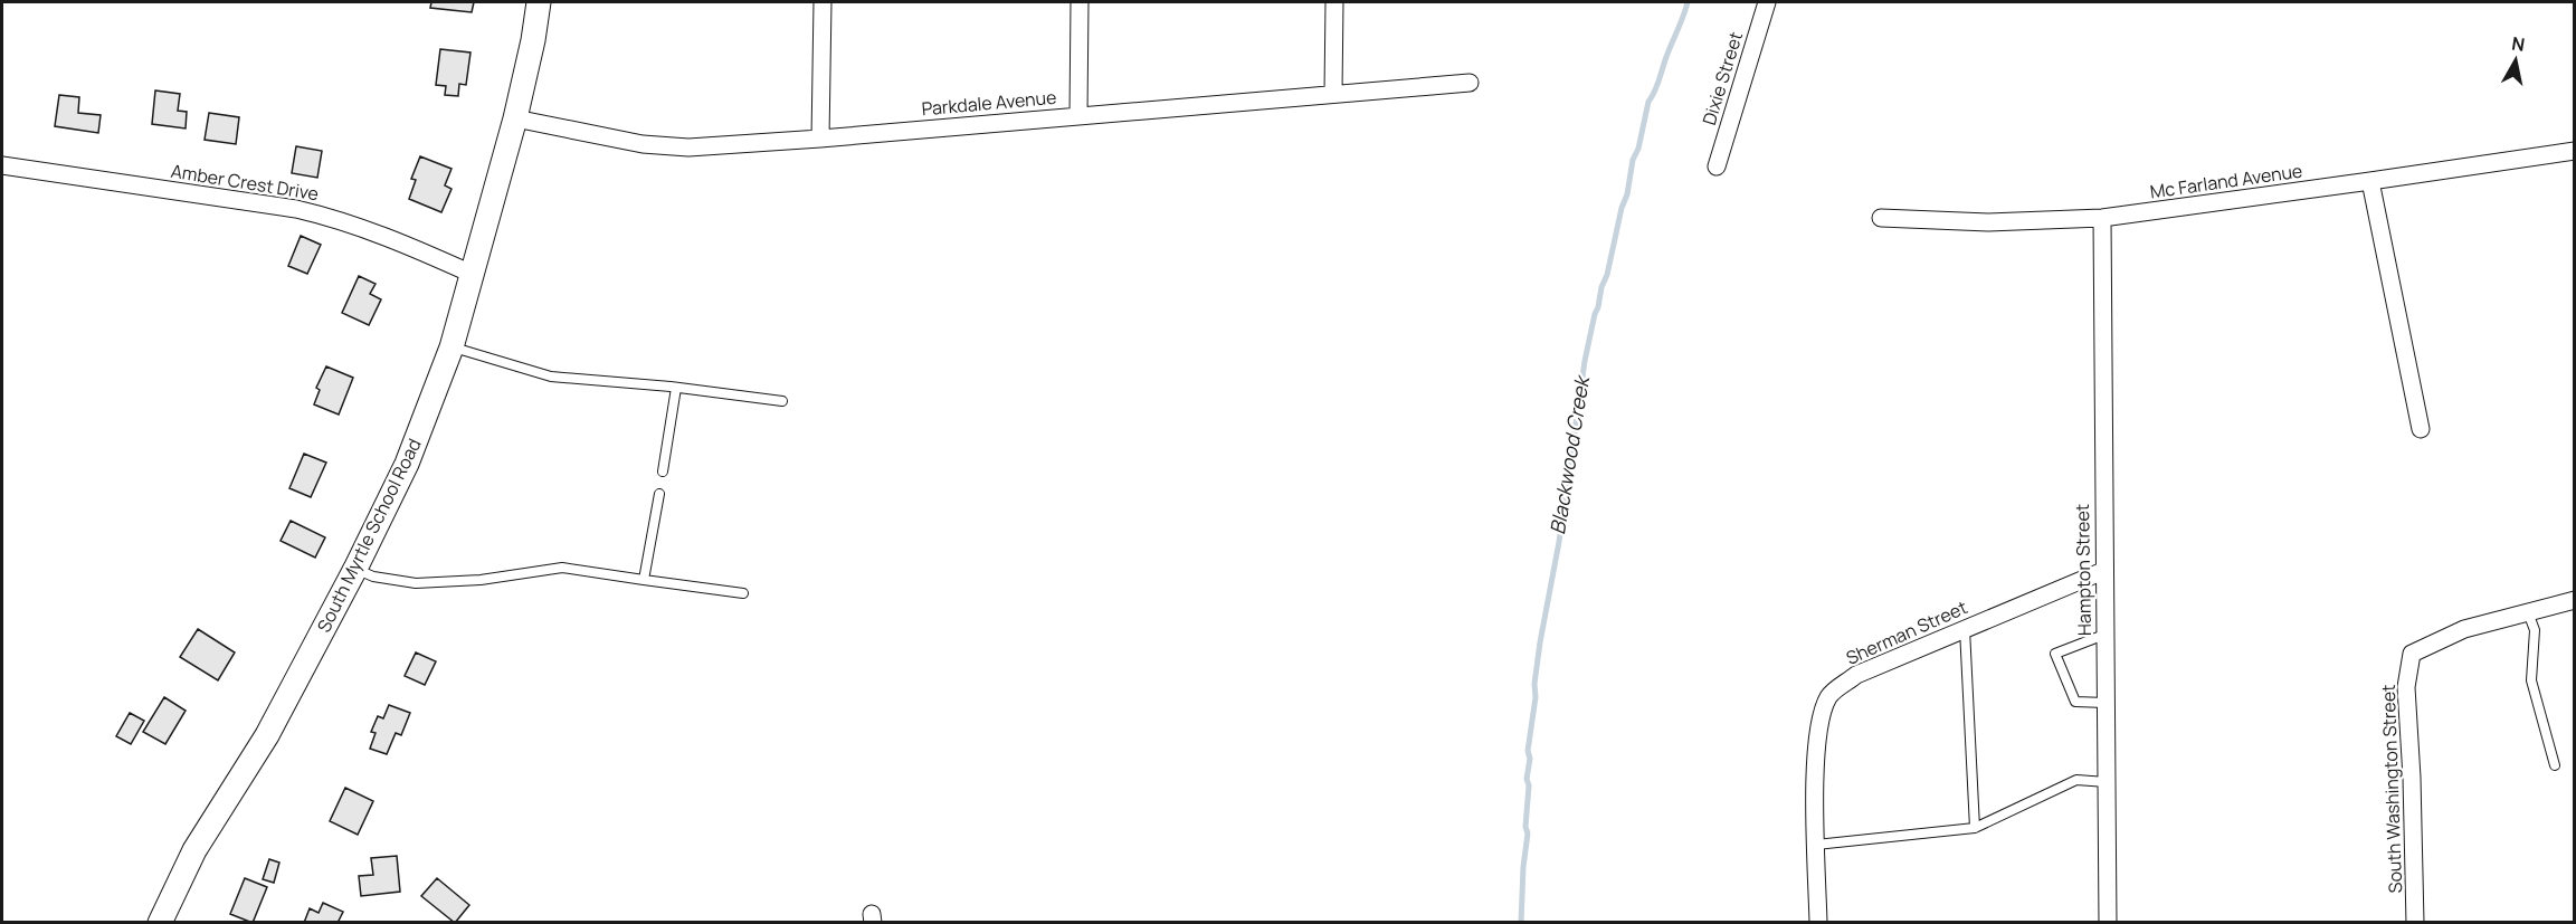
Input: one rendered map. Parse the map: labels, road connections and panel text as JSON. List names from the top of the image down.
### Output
{
  "streets": {
    "main road": ["South Myrtle School Road"],
    "street": [
      "Dixie Street",
      "Parkdale Avenue",
      "Mc Farland Avenue",
      "Amber Crest Drive",
      "Hampton Street",
      "Sherman Street",
      "South Washington Street"
    ]
  },
  "crossings": [
    ["Parkdale Avenue", "South Myrtle School Road"],
    ["Mc Farland Avenue", "Hampton Street"],
    ["Amber Crest Drive", "South Myrtle School Road"],
    ["Hampton Street", "Sherman Street"]
  ],
  "water": ["Blackwood Creek"],
  "north": "top"
}
